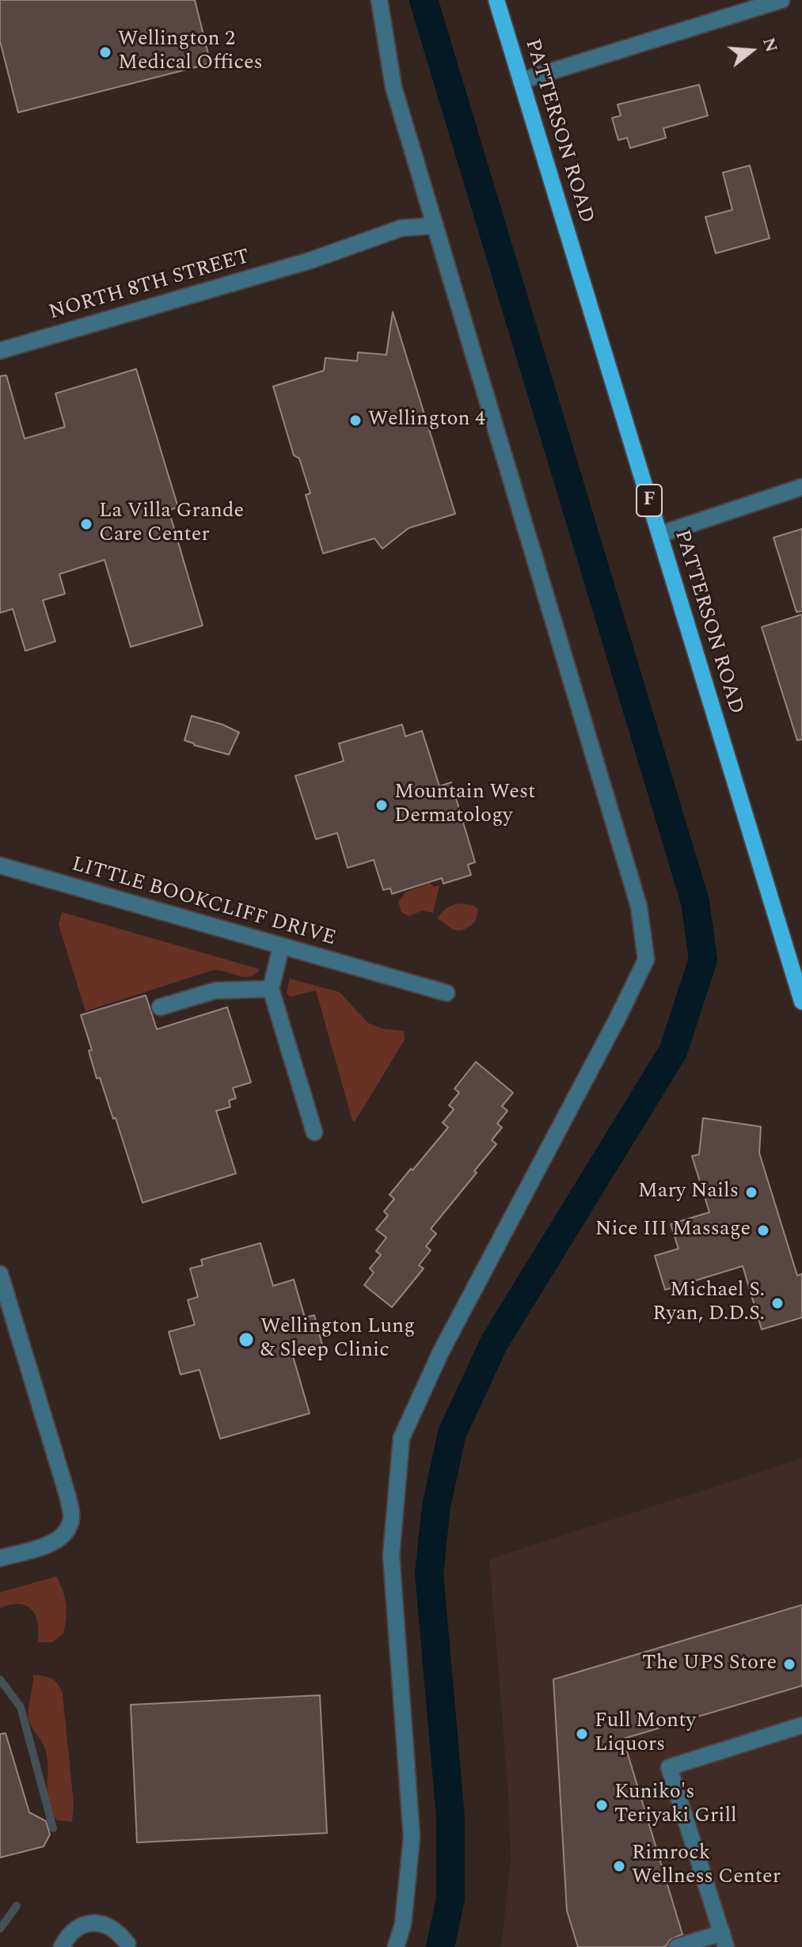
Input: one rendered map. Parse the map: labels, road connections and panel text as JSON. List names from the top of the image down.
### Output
{
  "streets": {
    "main road": ["PATTERSON ROAD", "F"],
    "street": ["NORTH 8TH STREET", "LITTLE BOOKCLIFF DRIVE"]
  },
  "places": [
    "Wellington 2 Medical Offices",
    "Wellington 4",
    "La Villa Grande Care Center",
    "Mountain West Dermatology",
    "Mary Nails",
    "Nice III Massage",
    "Michael S. Ryan, D.D.S.",
    "Wellington Lung & Sleep Clinic",
    "The UPS Store",
    "Full Monty Liquors",
    "Kuniko's Teriyaki Grill",
    "Rimrock Wellness Center"
  ],
  "north": "right"
}
